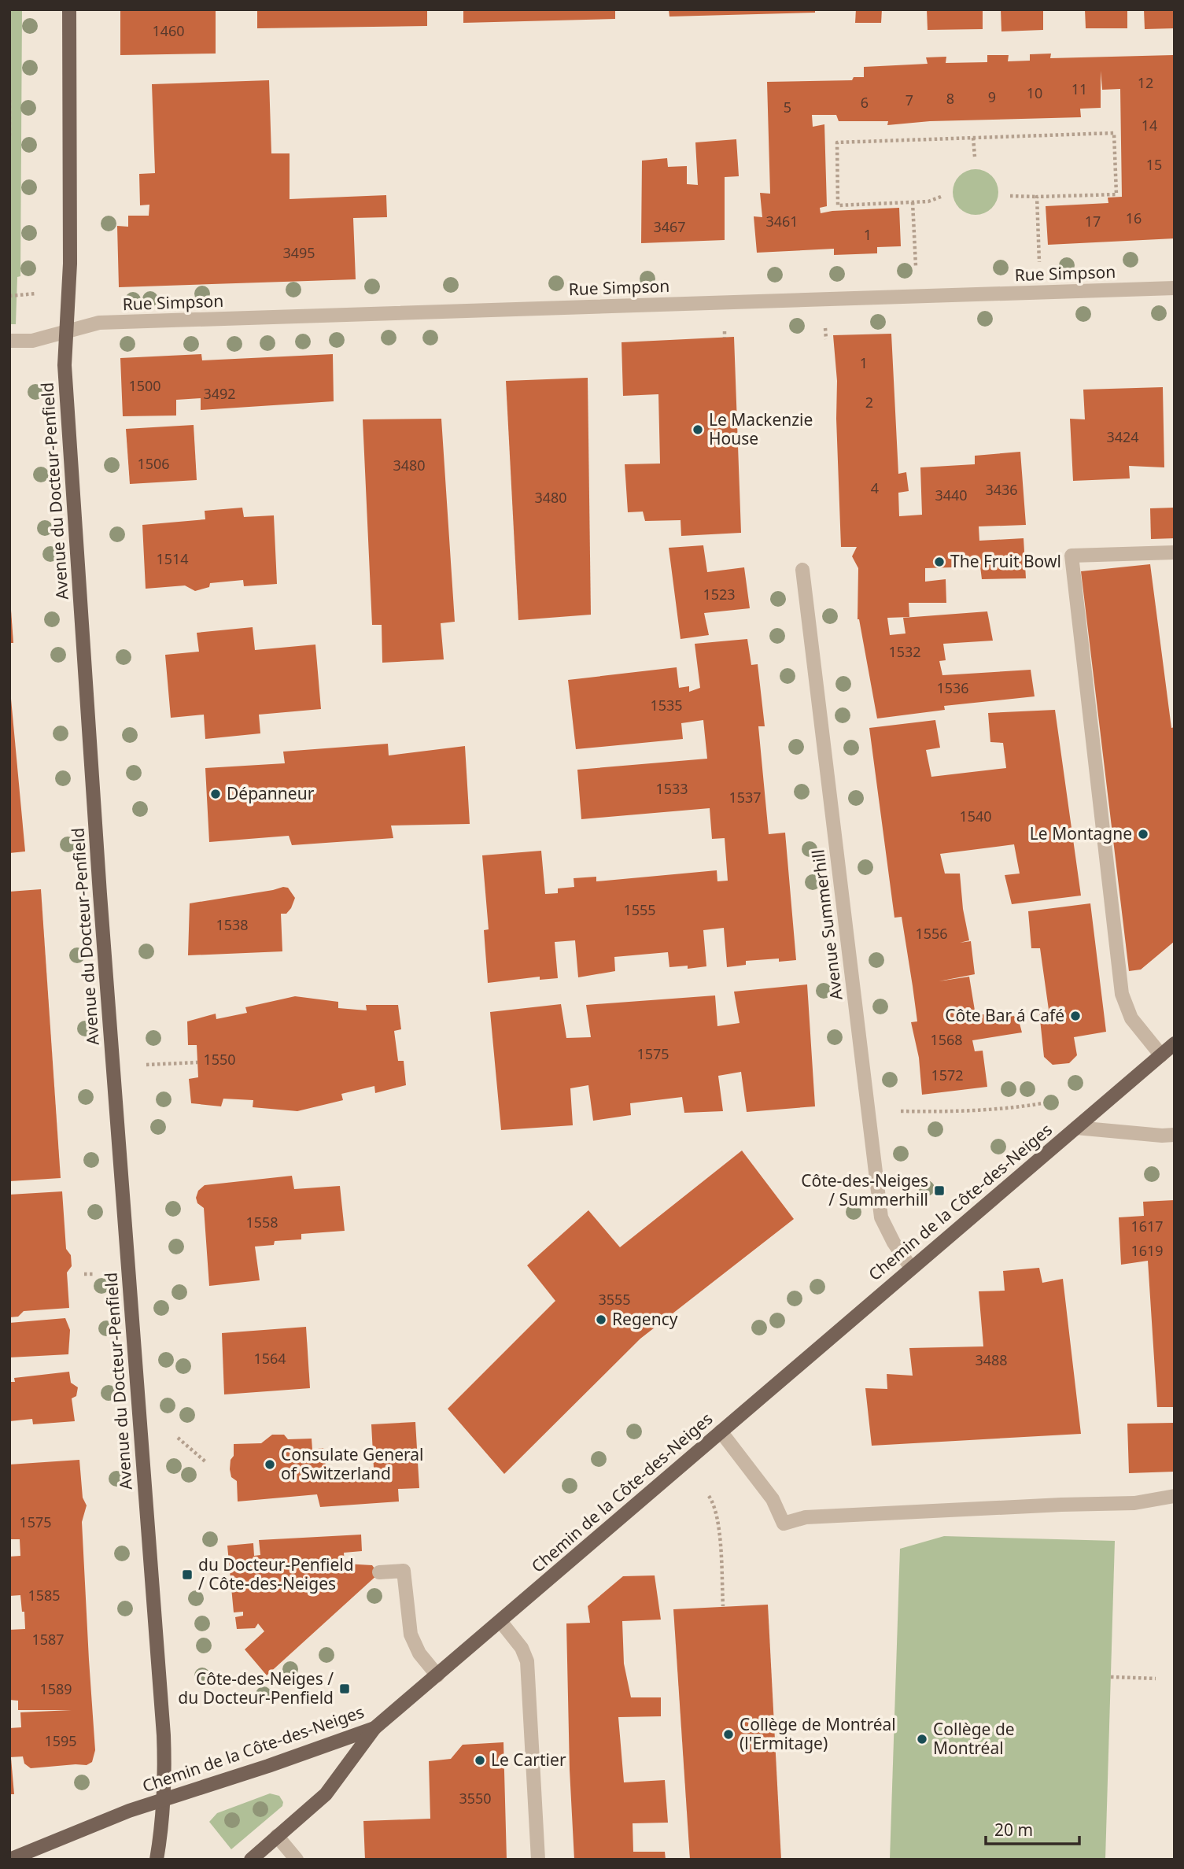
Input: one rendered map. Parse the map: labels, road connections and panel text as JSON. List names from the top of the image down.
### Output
{
  "streets": {
    "main road": ["Avenue du Docteur-Penfield", "Chemin de la Côte-des-Neiges"],
    "street": ["Rue Simpson", "Avenue Summerhill"]
  },
  "crossings": [
    ["Rue Simpson", "Avenue du Docteur-Penfield"],
    ["Avenue du Docteur-Penfield", "Chemin de la Côte-des-Neiges"],
    ["Avenue Summerhill", "Chemin de la Côte-des-Neiges"]
  ],
  "places": {
    "other": [
      "Le Mackenzie House",
      "The Fruit Bowl",
      "Dépanneur",
      "Le Montagne",
      "Côte Bar á Café",
      "Regency",
      "Consulate General of Switzerland",
      "Collège de Montréal (l'Ermitage)",
      "Collège de Montréal",
      "Le Cartier"
    ],
    "transit": ["Côte-des-Neiges / Summerhill", "du Docteur-Penfield / Côte-des-Neiges", "Côte-des-Neiges / du Docteur-Penfield"]
  },
  "house_numbers": [
    "1460",
    "12",
    "11",
    "10",
    "9",
    "8",
    "7",
    "6",
    "5",
    "14",
    "15",
    "16",
    "3461",
    "17",
    "3467",
    "1",
    "3495",
    "1",
    "1500",
    "3492",
    "2",
    "3424",
    "1506",
    "3480",
    "4",
    "3436",
    "3440",
    "3480",
    "1514",
    "1523",
    "1532",
    "1536",
    "1535",
    "1533",
    "1537",
    "1540",
    "1555",
    "1538",
    "1556",
    "1568",
    "1575",
    "1550",
    "1572",
    "1558",
    "1617",
    "1619",
    "3555",
    "1564",
    "3488",
    "1575",
    "1585",
    "1587",
    "1589",
    "1595",
    "3550"
  ],
  "scale_bar": "20 m"
}
